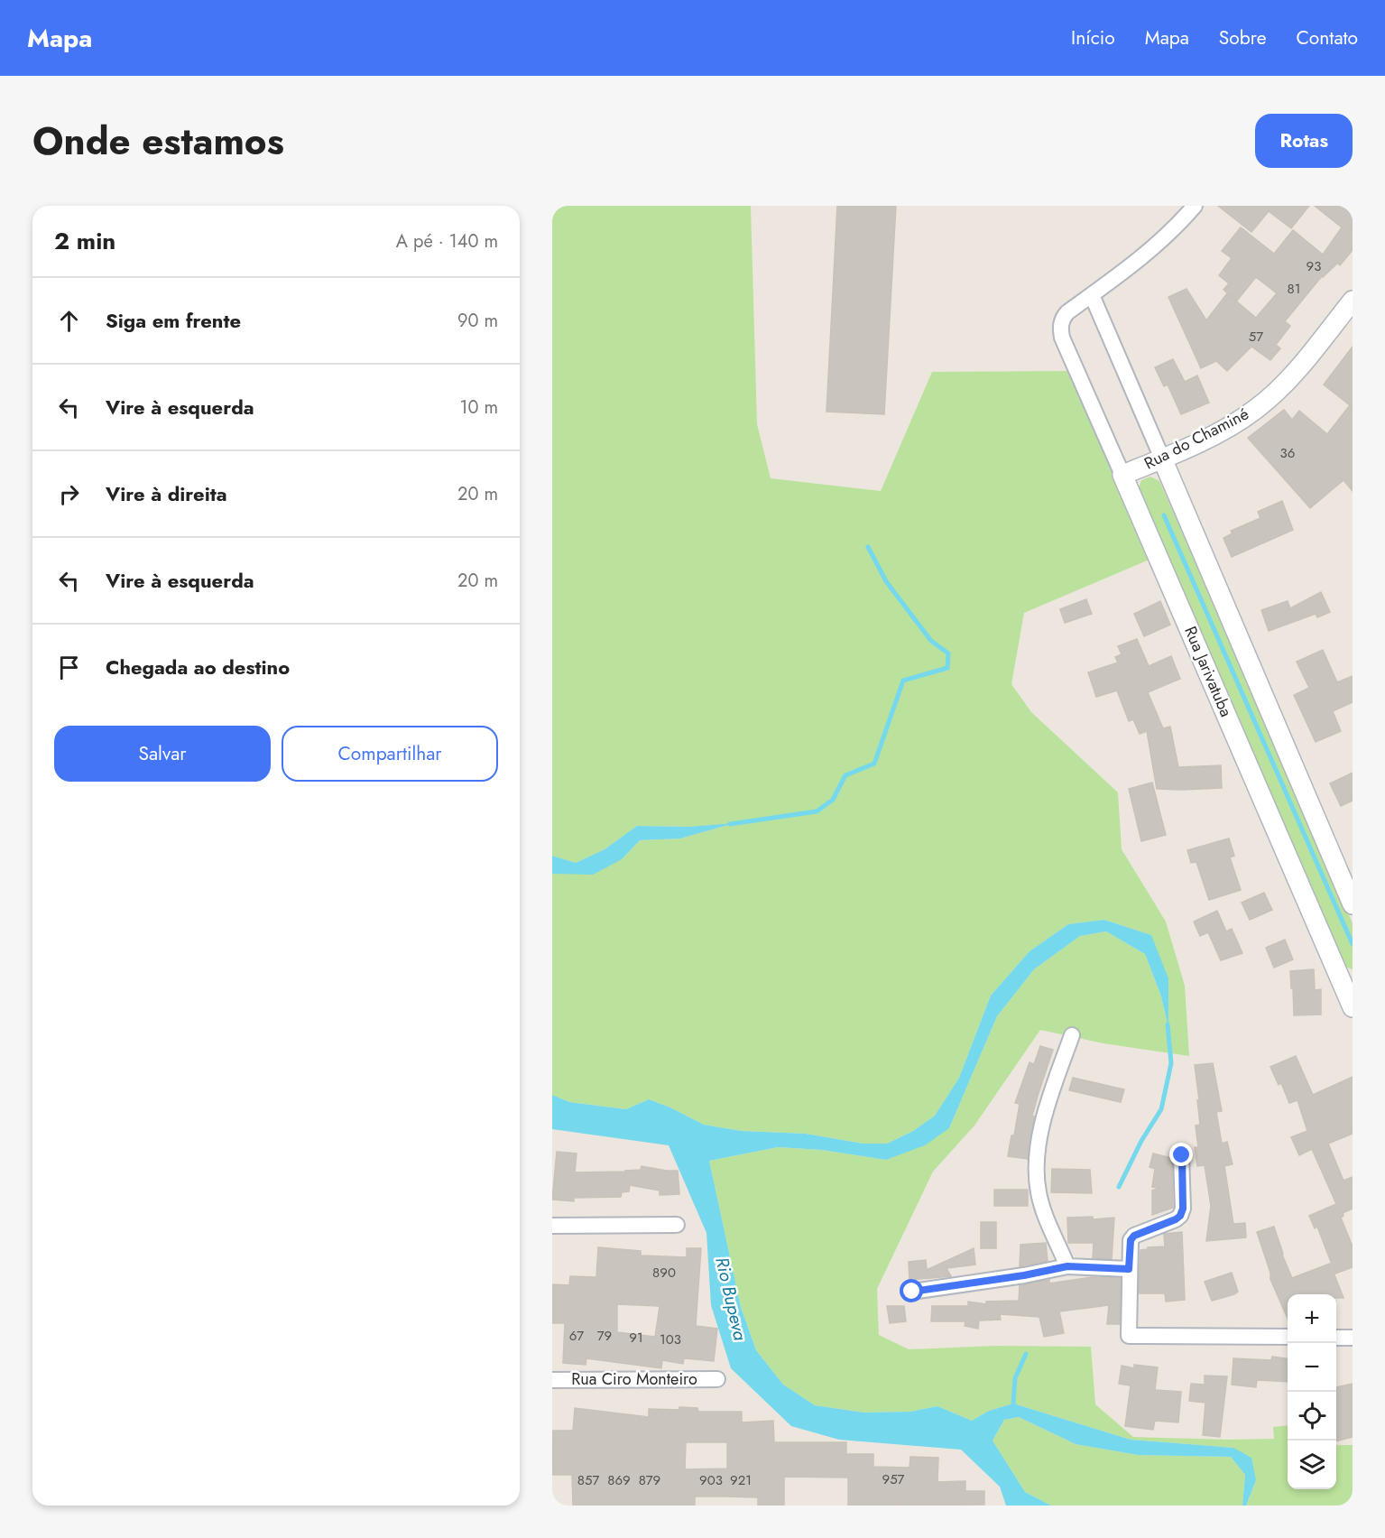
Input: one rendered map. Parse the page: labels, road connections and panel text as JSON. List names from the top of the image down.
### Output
{
  "streets": {
    "street": ["Rua do Chaminé", "Rua Jarivatuba", "Rua Ciro Monteiro"]
  },
  "crossings": [
    ["Rua do Chaminé", "Rua Jarivatuba"]
  ],
  "water": ["Rio Bupeva"],
  "house_numbers": [
    "93",
    "81",
    "57",
    "36",
    "890",
    "67",
    "79",
    "91",
    "103",
    "957",
    "857",
    "869",
    "879",
    "903",
    "921"
  ],
  "page": {
    "header": "Mapa",
    "nav": [
      "Início",
      "Mapa",
      "Sobre",
      "Contato"
    ],
    "title": "Onde estamos",
    "buttons": [
      "Rotas",
      ["Salvar", "Compartilhar"]
    ],
    "heading": ["2 min", "A pé · 140 m"],
    "list": [
      ["Siga em frente", "90 m"],
      ["Vire à esquerda", "10 m"],
      ["Vire à direita", "20 m"],
      ["Vire à esquerda", "20 m"],
      "Chegada ao destino"
    ],
    "map_buttons": ["+", "−"]
  }
}
